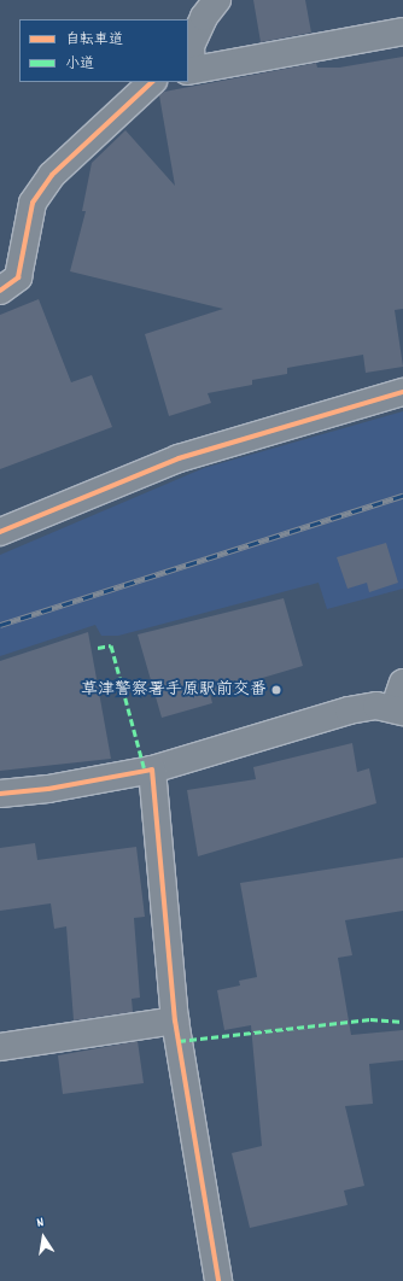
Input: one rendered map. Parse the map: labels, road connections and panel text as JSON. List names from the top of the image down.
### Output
{
  "places": ["草津警察署手原駅前交番"],
  "legend": ["自転車道", "小道"],
  "north": "top"
}
